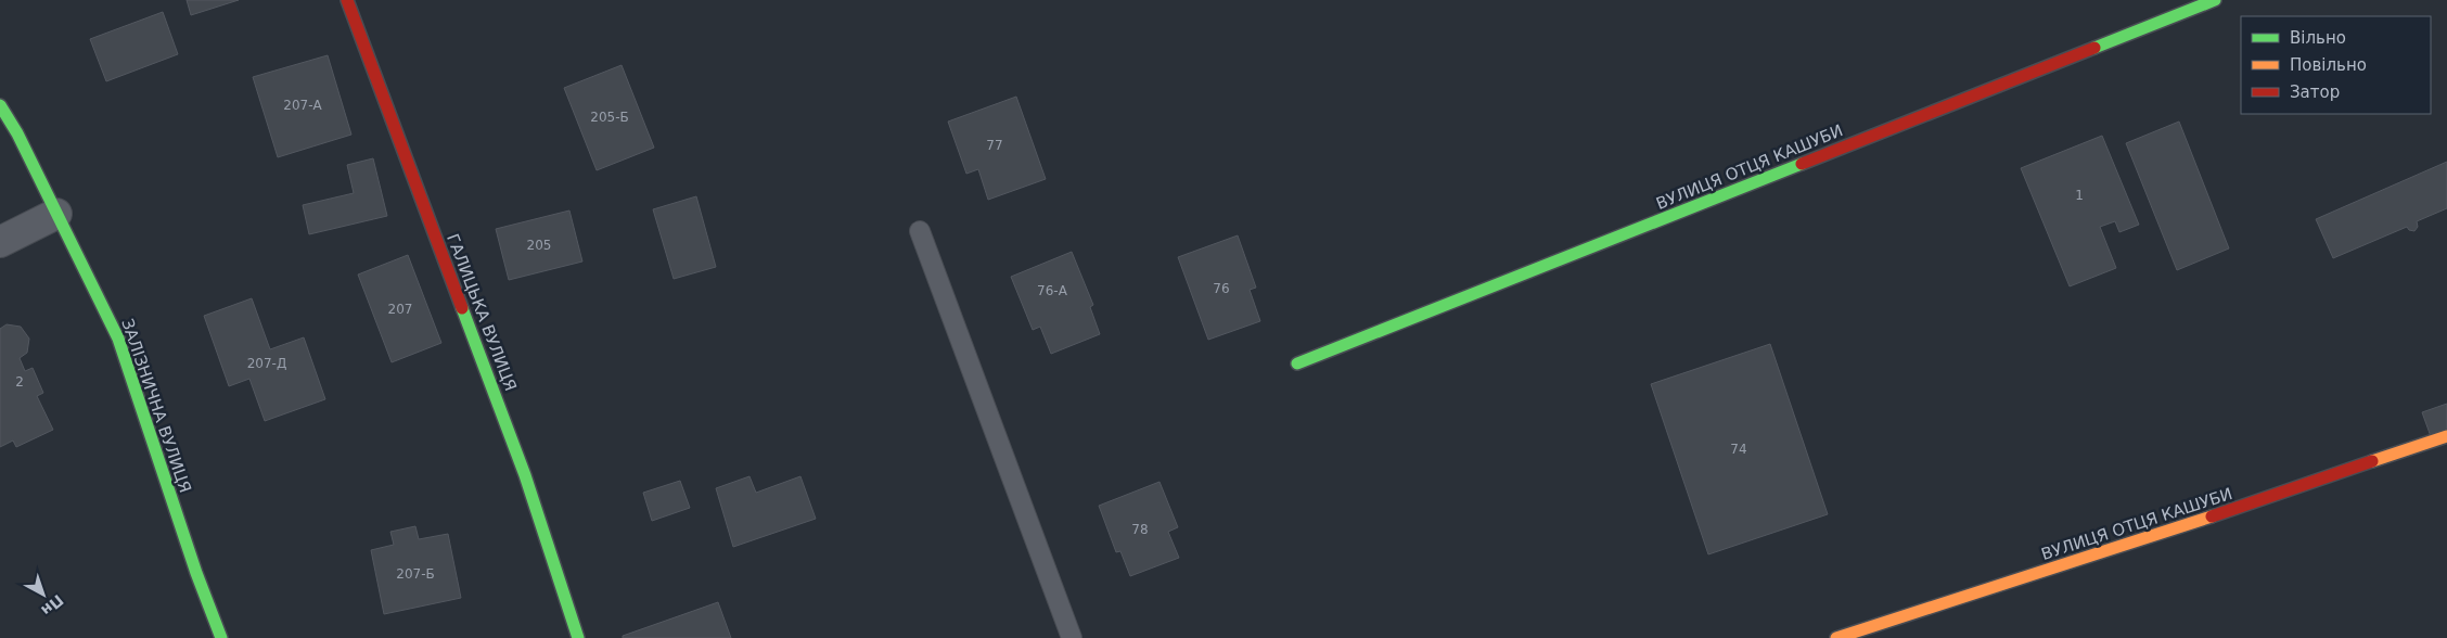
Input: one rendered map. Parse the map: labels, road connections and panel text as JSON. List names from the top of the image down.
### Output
{
  "streets": {
    "street": ["ВУЛИЦЯ ОТЦЯ КАШУБИ", "ГАЛИЦЬКА ВУЛИЦЯ", "ЗАЛІЗНИЧНА ВУЛИЦЯ"]
  },
  "house_numbers": [
    "207-А",
    "205-Б",
    "77",
    "1",
    "205",
    "76",
    "76-А",
    "207",
    "207-Д",
    "2",
    "74",
    "78",
    "207-Б"
  ],
  "legend": ["Вільно", "Повільно", "Затор"],
  "north": "bottom right"
}
